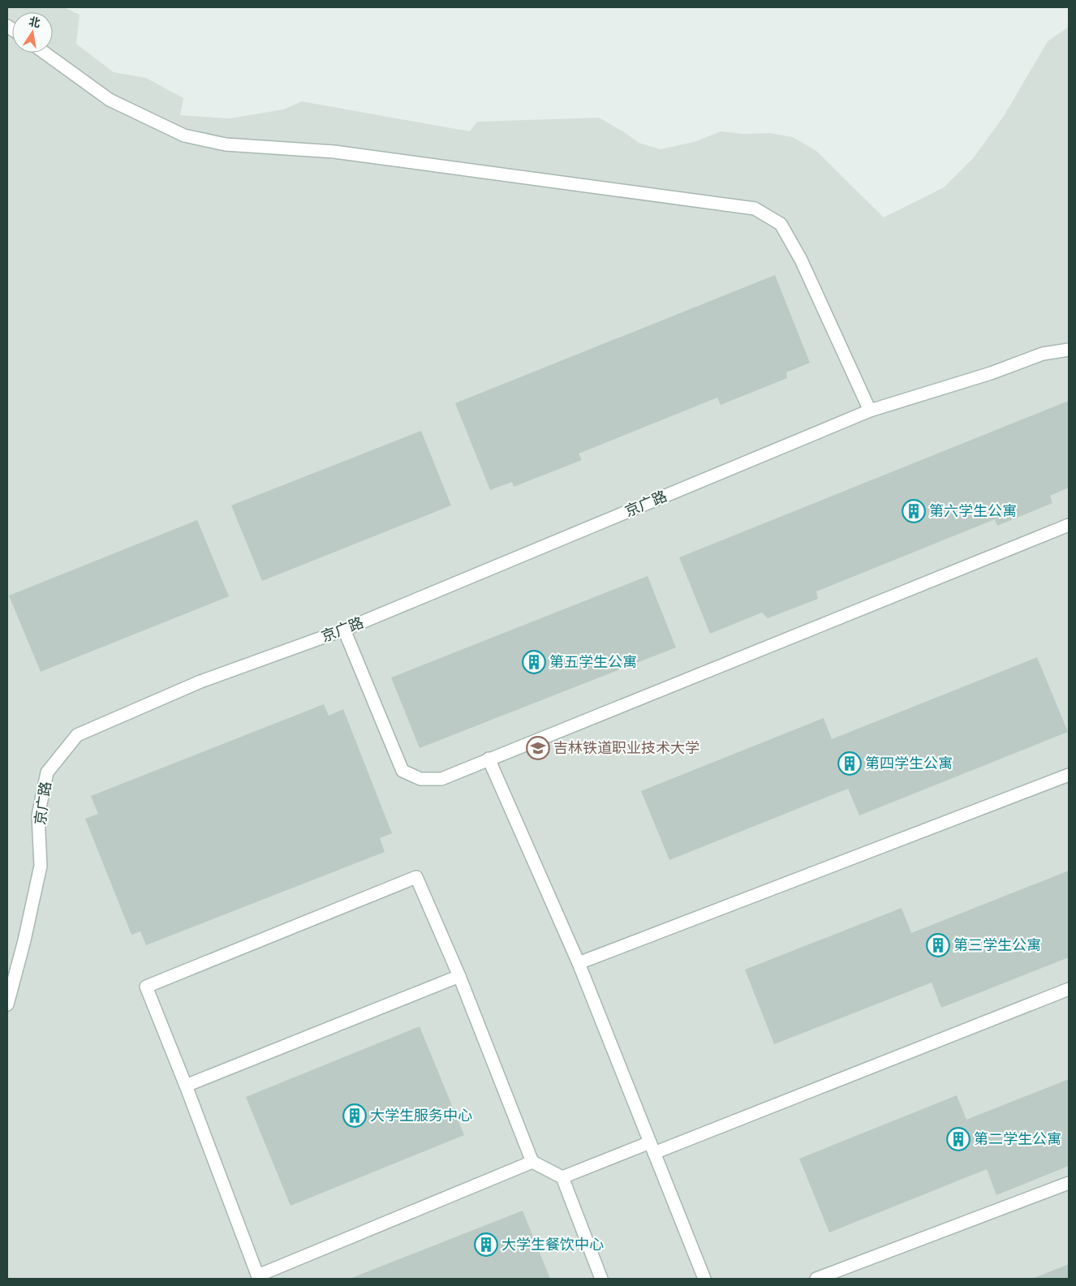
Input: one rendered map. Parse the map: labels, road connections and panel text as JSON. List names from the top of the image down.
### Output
{
  "streets": {
    "lane": ["京广路"]
  },
  "places": {
    "building": [
      "第六学生公寓",
      "第五学生公寓",
      "第四学生公寓",
      "第三学生公寓",
      "大学生服务中心",
      "第二学生公寓",
      "大学生餐饮中心"
    ],
    "school or university": ["吉林铁道职业技术大学"]
  },
  "north": "top"
}
